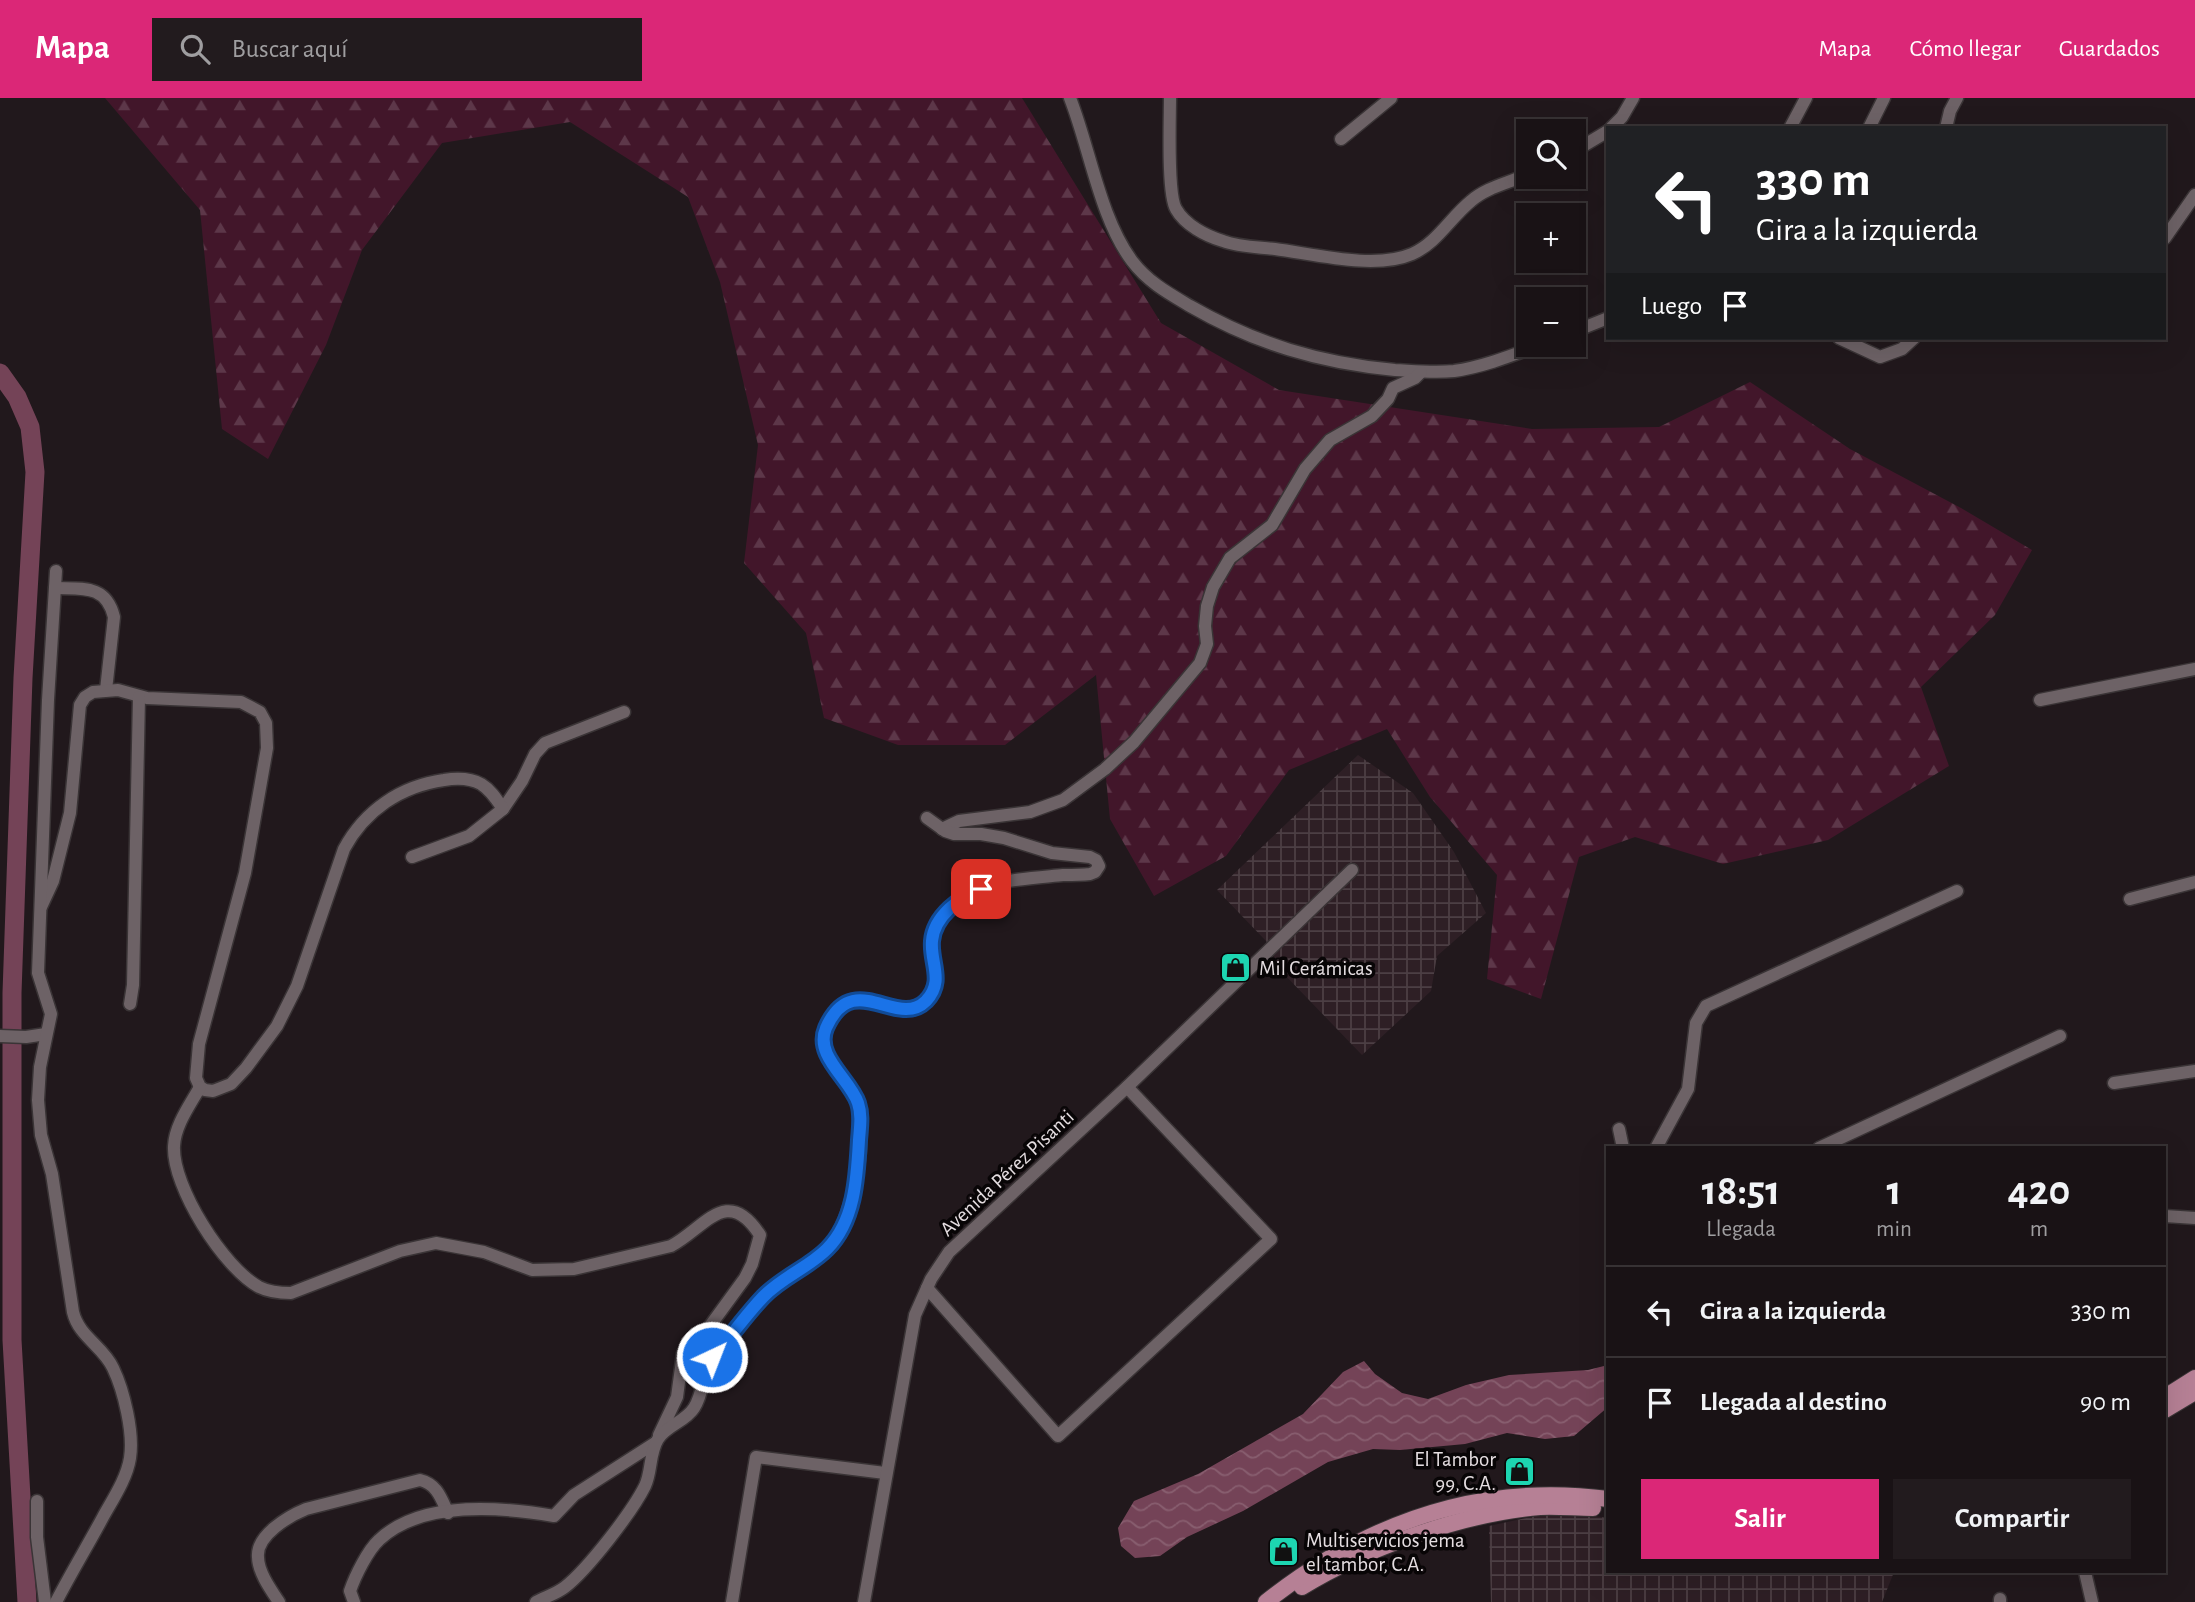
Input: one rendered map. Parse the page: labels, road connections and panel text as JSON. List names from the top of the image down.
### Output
{
  "streets": {
    "street": ["Avenida Pérez Pisanti"]
  },
  "places": {
    "shop": ["Mil Cerámicas", "El Tambor 99, C.A.", "Multiservicios jema el tambor, C.A."]
  },
  "page": {
    "header": "Mapa",
    "search": "Buscar aquí",
    "nav": ["Mapa", "Cómo llegar", "Guardados"],
    "map_buttons": ["+", "−"],
    "turn": ["330 m", "Gira a la izquierda"],
    "then": "Luego",
    "eta": [
      "18:51",
      "Llegada",
      "1",
      "min",
      "420",
      "m"
    ],
    "list": [
      {
        "name": "Gira a la izquierda",
        "value": "330 m"
      },
      {
        "name": "Llegada al destino",
        "value": "90 m"
      }
    ],
    "buttons": ["Salir", "Compartir"]
  }
}
